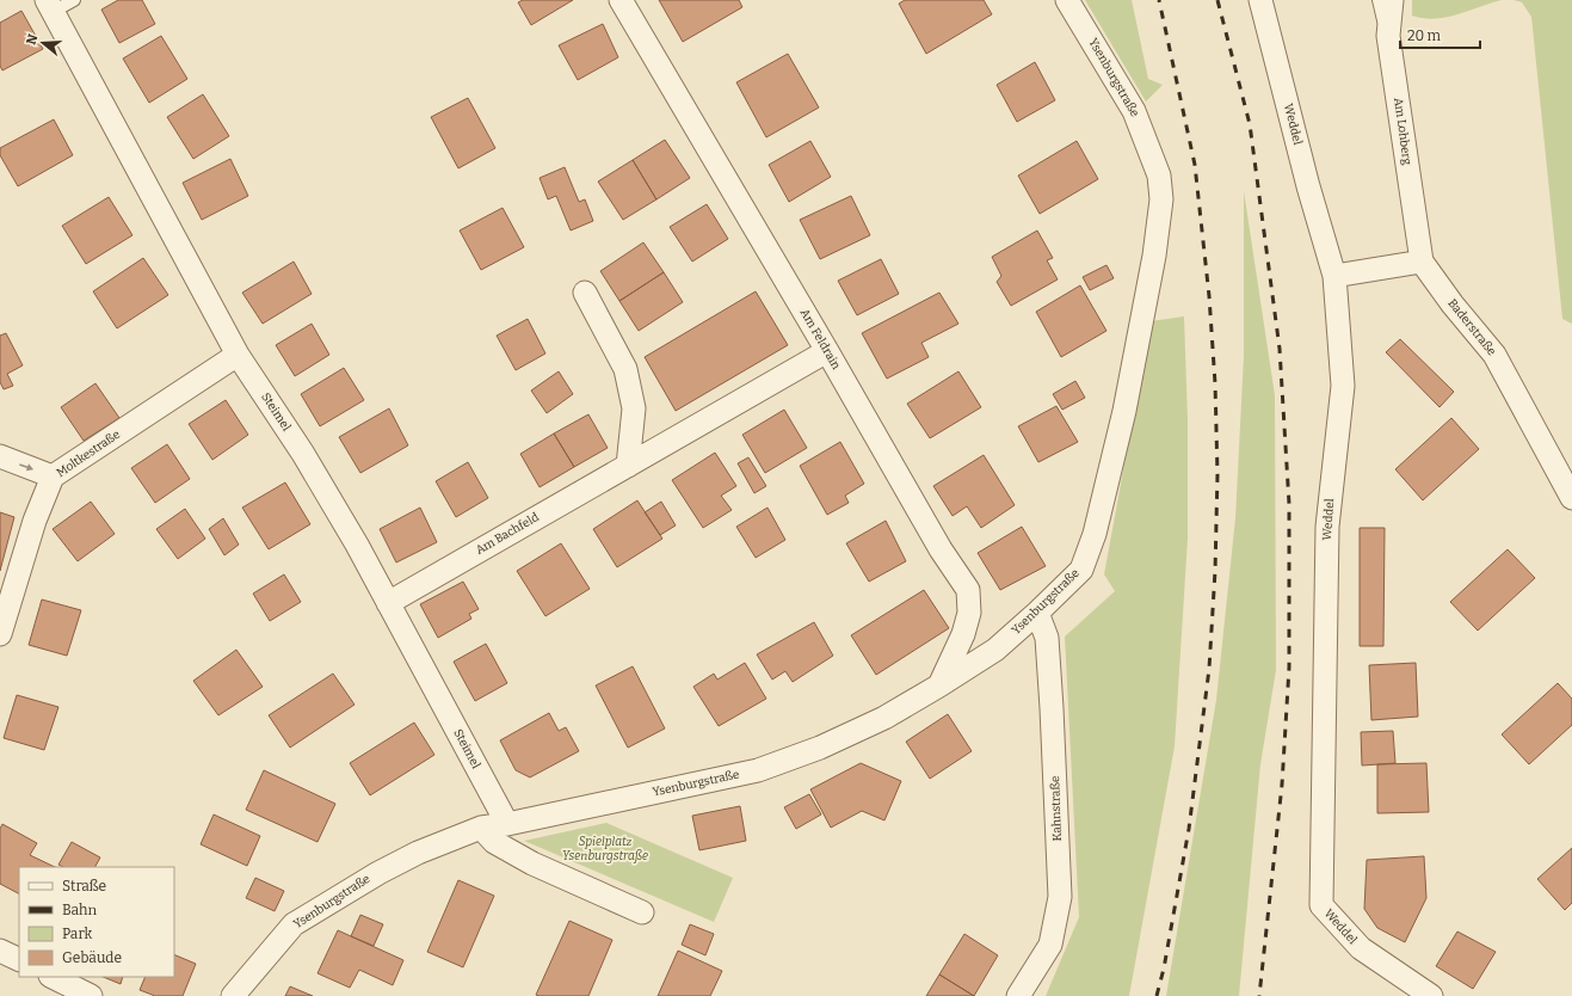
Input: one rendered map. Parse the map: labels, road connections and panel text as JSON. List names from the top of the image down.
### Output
{
  "streets": {
    "street": [
      "Ysenburgstraße",
      "Weddel",
      "Am Lohberg",
      "Baderstraße",
      "Am Feldrain",
      "Steimel",
      "Moltkestraße",
      "Am Bachfeld",
      "Kahnstraße"
    ]
  },
  "crossings": [
    ["Ysenburgstraße", "Am Feldrain"],
    ["Ysenburgstraße", "Steimel"],
    ["Ysenburgstraße", "Kahnstraße"],
    ["Am Lohberg", "Baderstraße"],
    ["Am Feldrain", "Am Bachfeld"],
    ["Steimel", "Moltkestraße"],
    ["Steimel", "Am Bachfeld"]
  ],
  "parks": ["Spielplatz Ysenburgstraße"],
  "legend": [
    "Straße",
    "Bahn",
    "Park",
    "Gebäude"
  ],
  "scale_bar": "20 m",
  "north": "left"
}
